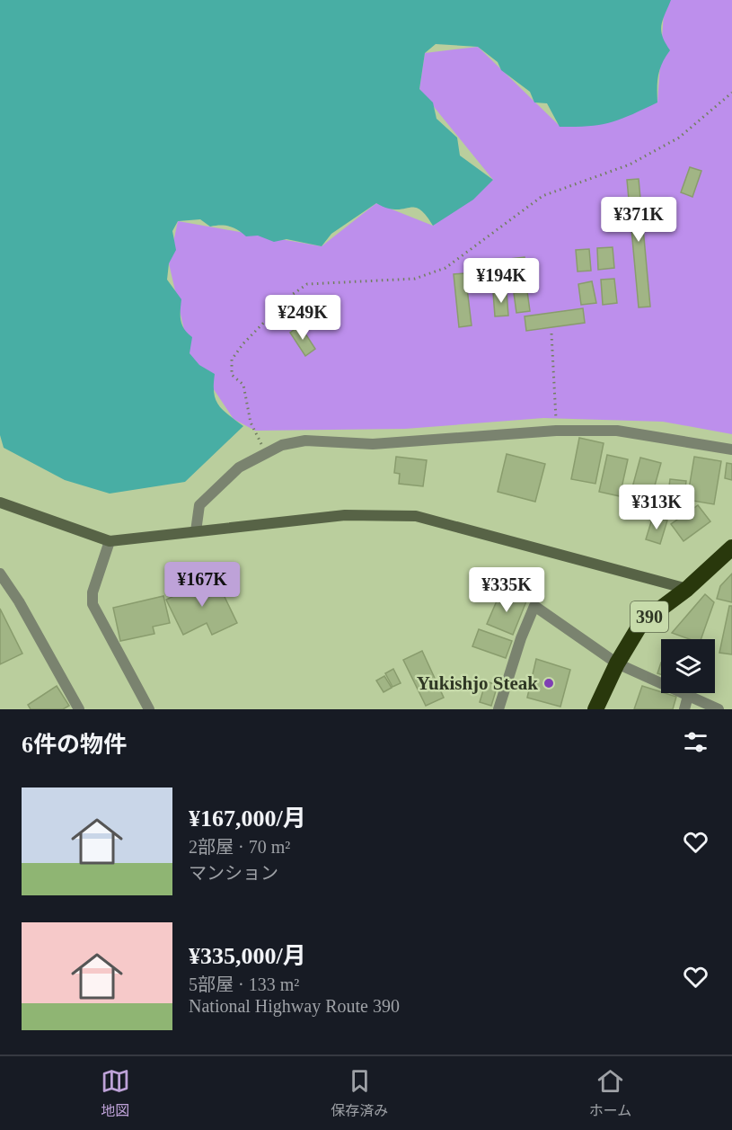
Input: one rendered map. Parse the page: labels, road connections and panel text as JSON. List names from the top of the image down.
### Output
{
  "streets": {
    "highway": ["390"]
  },
  "places": ["Yukishjo Steak"],
  "page": {
    "price": [
      "¥371K",
      "¥194K",
      "¥249K",
      "¥313K",
      "¥167K",
      "¥335K"
    ],
    "heading": "6件の物件",
    "list": [
      {
        "name": "¥167,000/月",
        "note": "2部屋 · 70 m² · マンション"
      },
      {
        "name": "¥335,000/月",
        "note": "5部屋 · 133 m² · National Highway Route 390"
      }
    ],
    "tabs": ["地図", "保存済み", "ホーム"]
  }
}
